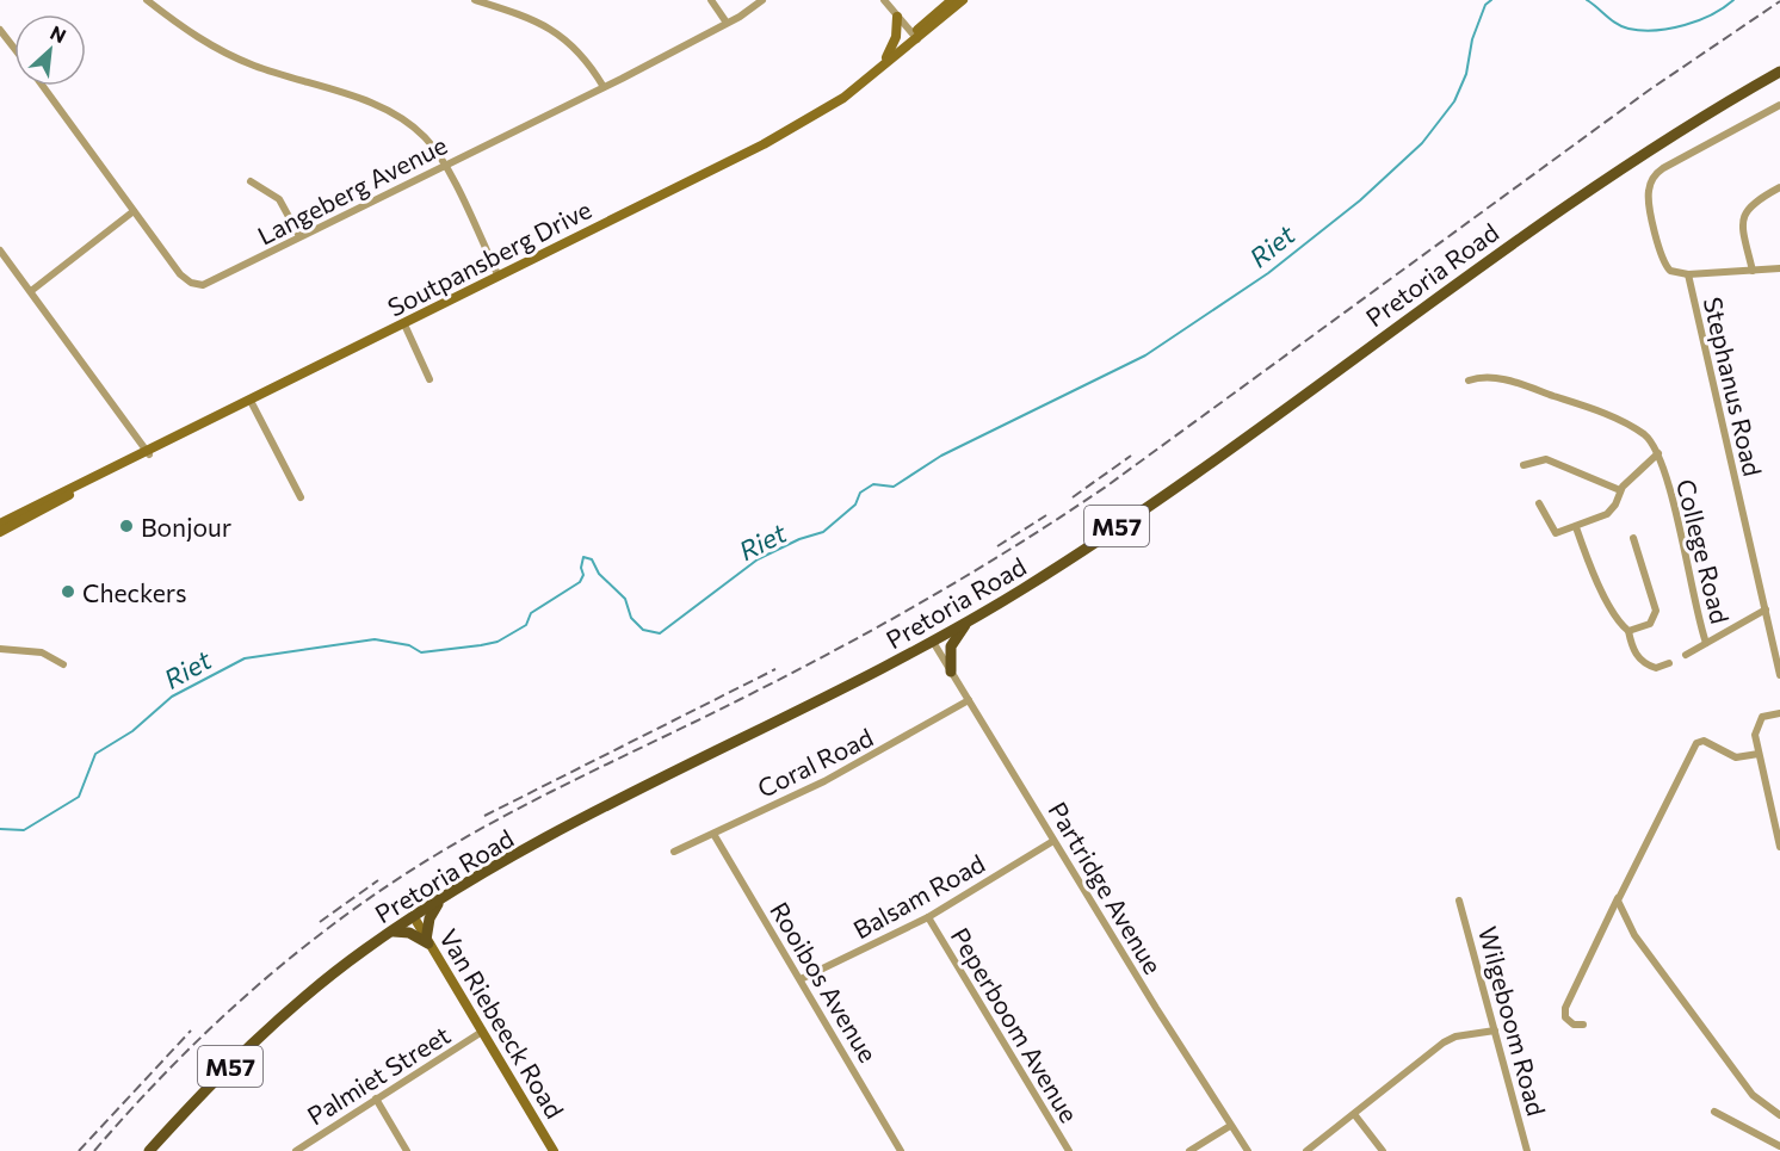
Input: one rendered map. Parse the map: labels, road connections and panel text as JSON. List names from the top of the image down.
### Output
{
  "streets": {
    "main road": ["Pretoria Road", "M57"],
    "street": [
      "Langeberg Avenue",
      "Soutpansberg Drive",
      "Stephanus Road",
      "College Road",
      "Coral Road",
      "Partridge Avenue",
      "Balsam Road",
      "Rooibos Avenue",
      "Wilgeboom Road",
      "Van Riebeeck Road",
      "Peperboom Avenue",
      "Palmiet Street"
    ]
  },
  "crossings": [
    ["Pretoria Road", "Partridge Avenue"],
    ["Pretoria Road", "Van Riebeeck Road"],
    ["Stephanus Road", "College Road"],
    ["Coral Road", "Partridge Avenue"],
    ["Coral Road", "Rooibos Avenue"],
    ["Partridge Avenue", "Balsam Road"],
    ["Balsam Road", "Rooibos Avenue"],
    ["Balsam Road", "Peperboom Avenue"],
    ["Van Riebeeck Road", "Palmiet Street"]
  ],
  "water": ["Riet"],
  "places": ["Bonjour", "Checkers"],
  "north": "top right"
}
